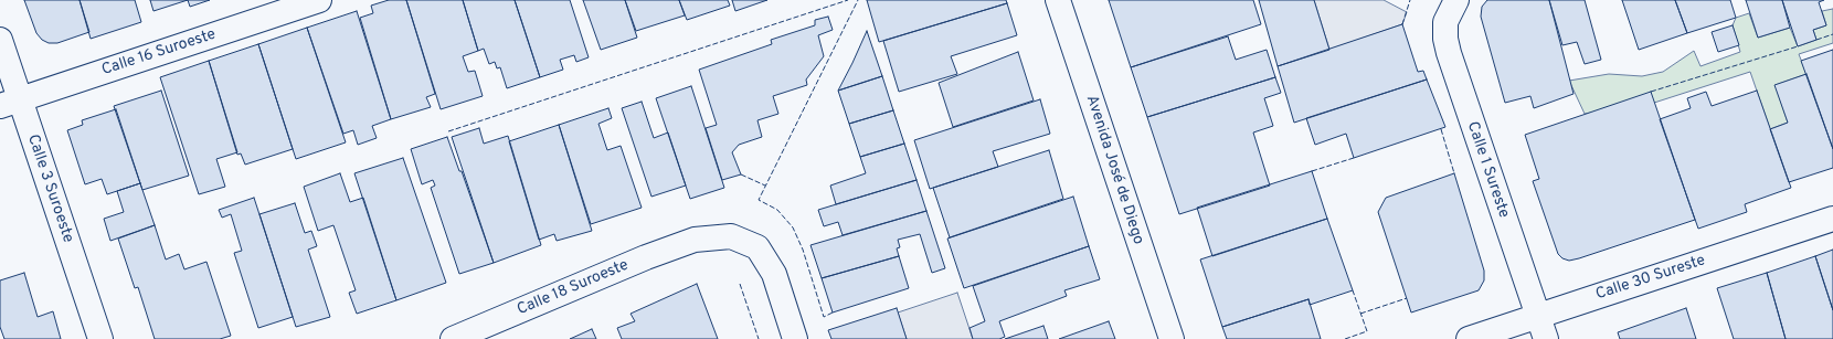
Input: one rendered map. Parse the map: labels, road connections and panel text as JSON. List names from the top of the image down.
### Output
{
  "streets": {
    "street": [
      "Calle 16 Suroeste",
      "Avenida José de Diego",
      "Calle 1 Sureste",
      "Calle 3 Suroeste",
      "Calle 30 Sureste",
      "Calle 18 Suroeste"
    ]
  },
  "crossings": [
    ["Calle 16 Suroeste", "Calle 3 Suroeste"],
    ["Calle 1 Sureste", "Calle 30 Sureste"]
  ]
}
